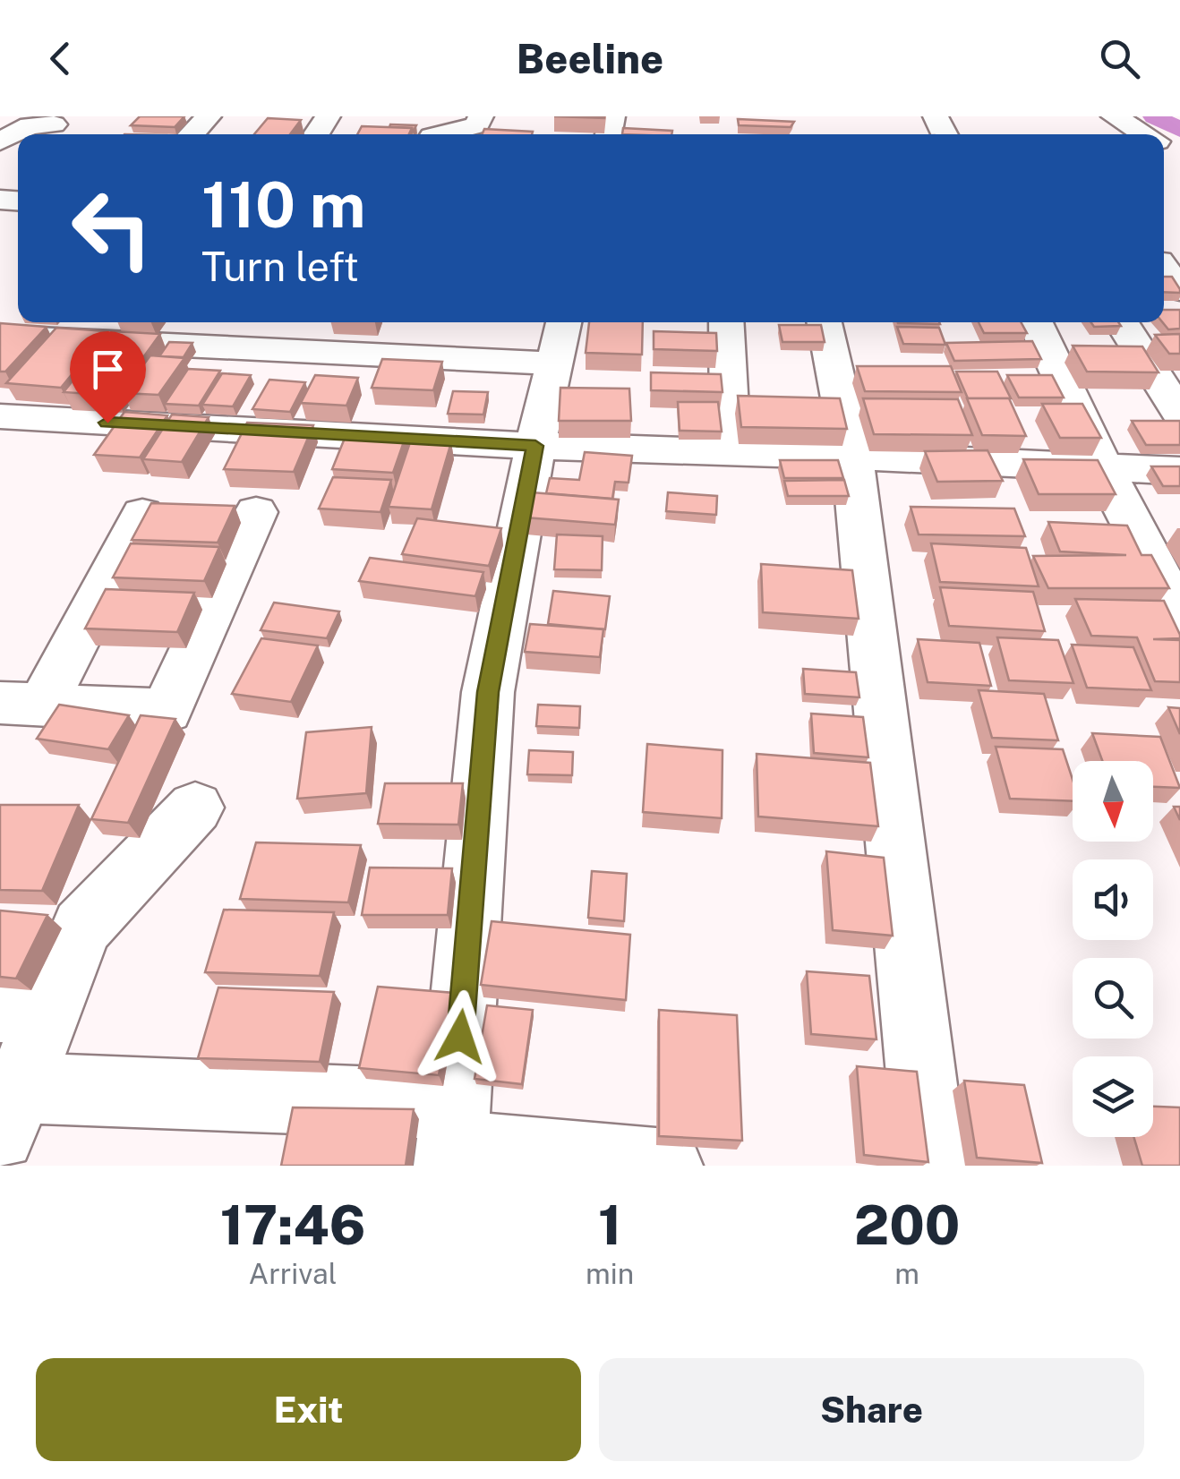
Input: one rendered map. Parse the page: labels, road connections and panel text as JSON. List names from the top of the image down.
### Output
{
  "north": "bottom",
  "page": {
    "header": "Beeline",
    "turn": ["110 m", "Turn left"],
    "eta": [
      "17:46",
      "Arrival",
      "1",
      "min",
      "200",
      "m"
    ],
    "buttons": ["Exit", "Share"]
  }
}
